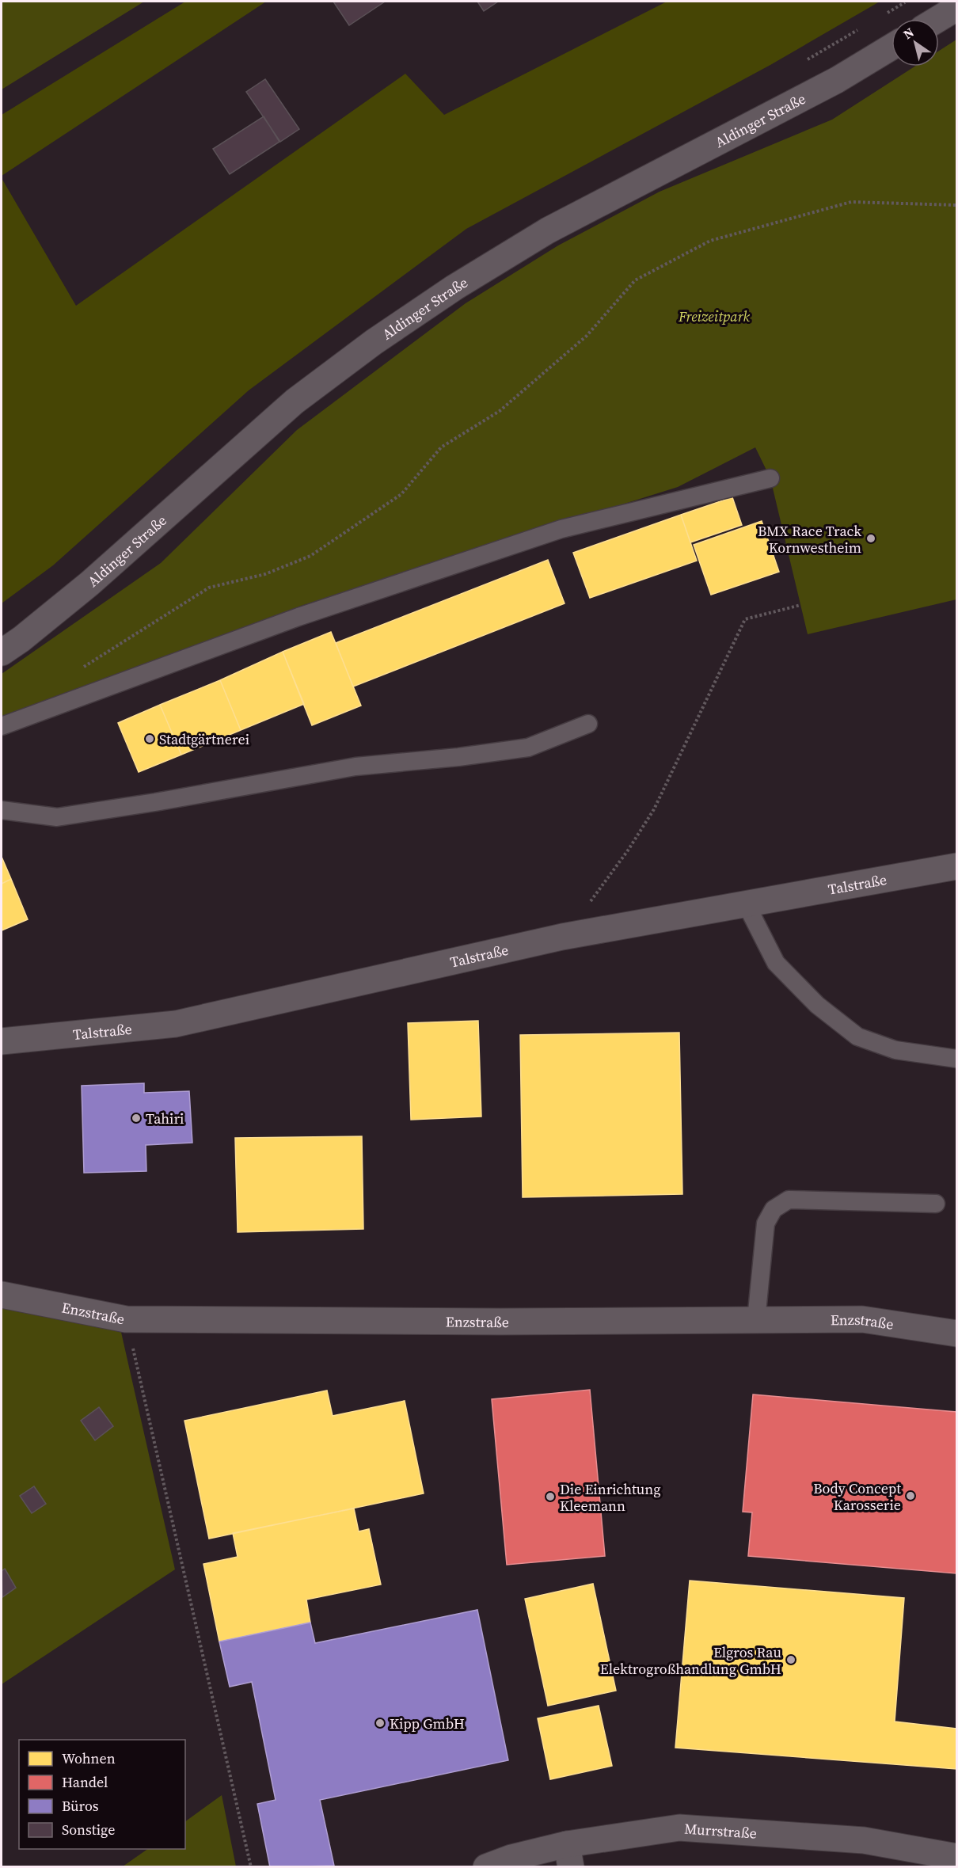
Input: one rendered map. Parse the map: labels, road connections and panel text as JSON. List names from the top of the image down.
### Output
{
  "streets": {
    "street": [
      "Aldinger Straße",
      "Talstraße",
      "Enzstraße",
      "Murrstraße"
    ]
  },
  "parks": ["Freizeitpark"],
  "places": [
    "BMX Race Track Kornwestheim",
    "Stadtgärtnerei",
    "Tahiri",
    "Body Concept Karosserie",
    "Die Einrichtung Kleemann",
    "Elgros Rau Elektrogroßhandlung GmbH",
    "Kipp GmbH"
  ],
  "legend": [
    "Wohnen",
    "Handel",
    "Büros",
    "Sonstige"
  ],
  "north": "top left"
}
